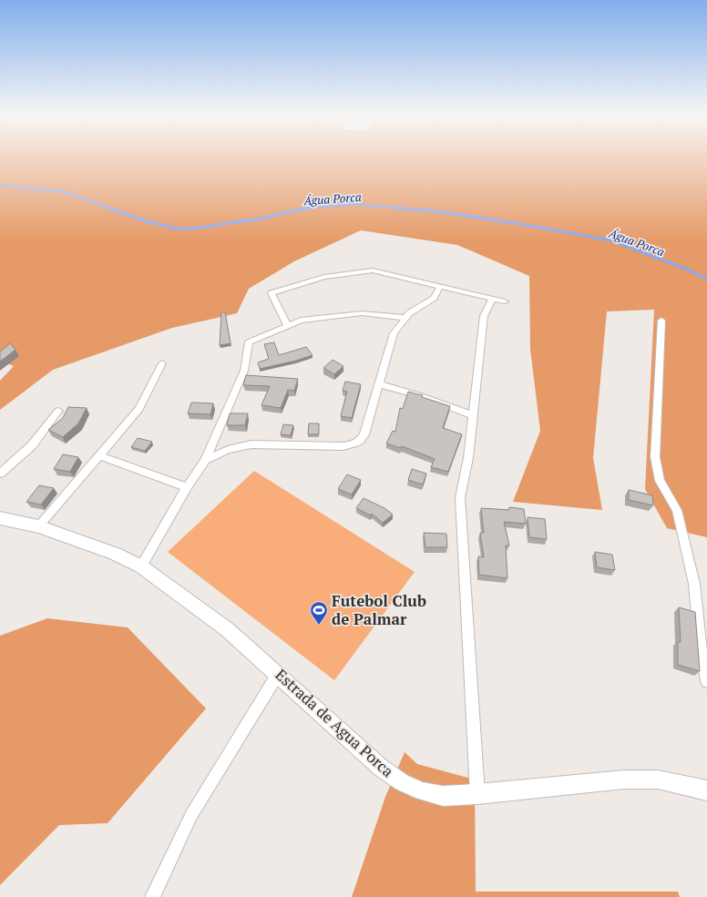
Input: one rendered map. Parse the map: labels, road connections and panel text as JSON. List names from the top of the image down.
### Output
{
  "streets": {
    "main road": ["Estrada de Agua Porca"]
  },
  "water": ["Água Porca"],
  "places": {
    "sports": ["Futebol Club de Palmar"]
  }
}
